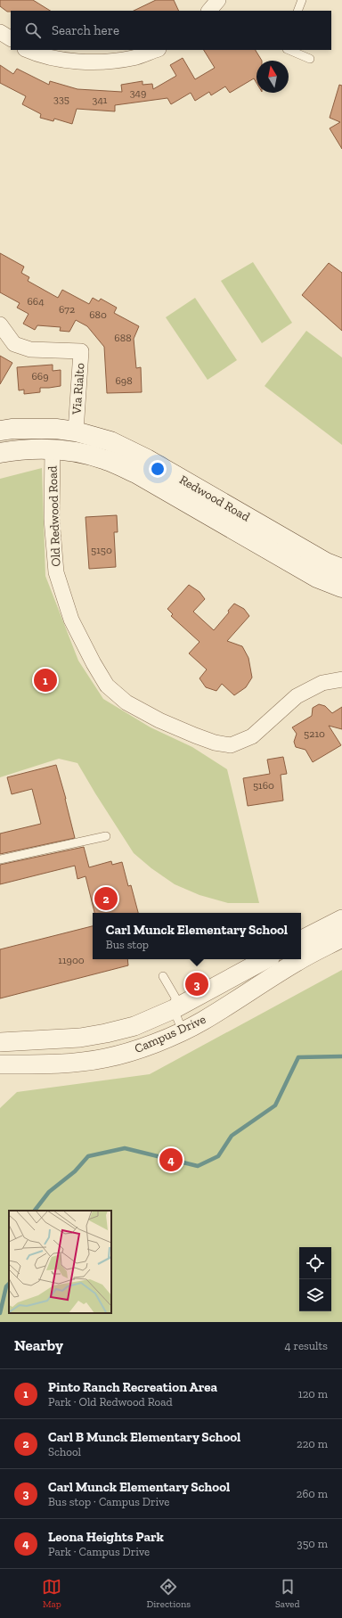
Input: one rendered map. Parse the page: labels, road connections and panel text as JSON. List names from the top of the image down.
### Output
{
  "streets": {
    "main road": ["Redwood Road"],
    "street": ["Via Rialto", "Old Redwood Road", "Campus Drive"]
  },
  "crossings": [
    ["Via Rialto", "Redwood Road"],
    ["Redwood Road", "Old Redwood Road"]
  ],
  "house_numbers": [
    "349",
    "335",
    "341",
    "664",
    "672",
    "680",
    "688",
    "669",
    "698",
    "5150",
    "5210",
    "5160",
    "11900"
  ],
  "north": "top",
  "page": {
    "search": "Search here",
    "pins": [
      "1",
      "2",
      "3",
      "4"
    ],
    "popup": ["Carl Munck Elementary School", "Bus stop"],
    "heading": ["Nearby", "4 results"],
    "list": [
      {
        "mark": "1",
        "name": "Pinto Ranch Recreation Area",
        "note": "Park · Old Redwood Road",
        "value": "120 m"
      },
      {
        "mark": "2",
        "name": "Carl B Munck Elementary School",
        "note": "School",
        "value": "220 m"
      },
      {
        "mark": "3",
        "name": "Carl Munck Elementary School",
        "note": "Bus stop · Campus Drive",
        "value": "260 m"
      },
      {
        "mark": "4",
        "name": "Leona Heights Park",
        "note": "Park · Campus Drive",
        "value": "350 m"
      }
    ],
    "nav": ["Map", "Directions", "Saved"]
  }
}
